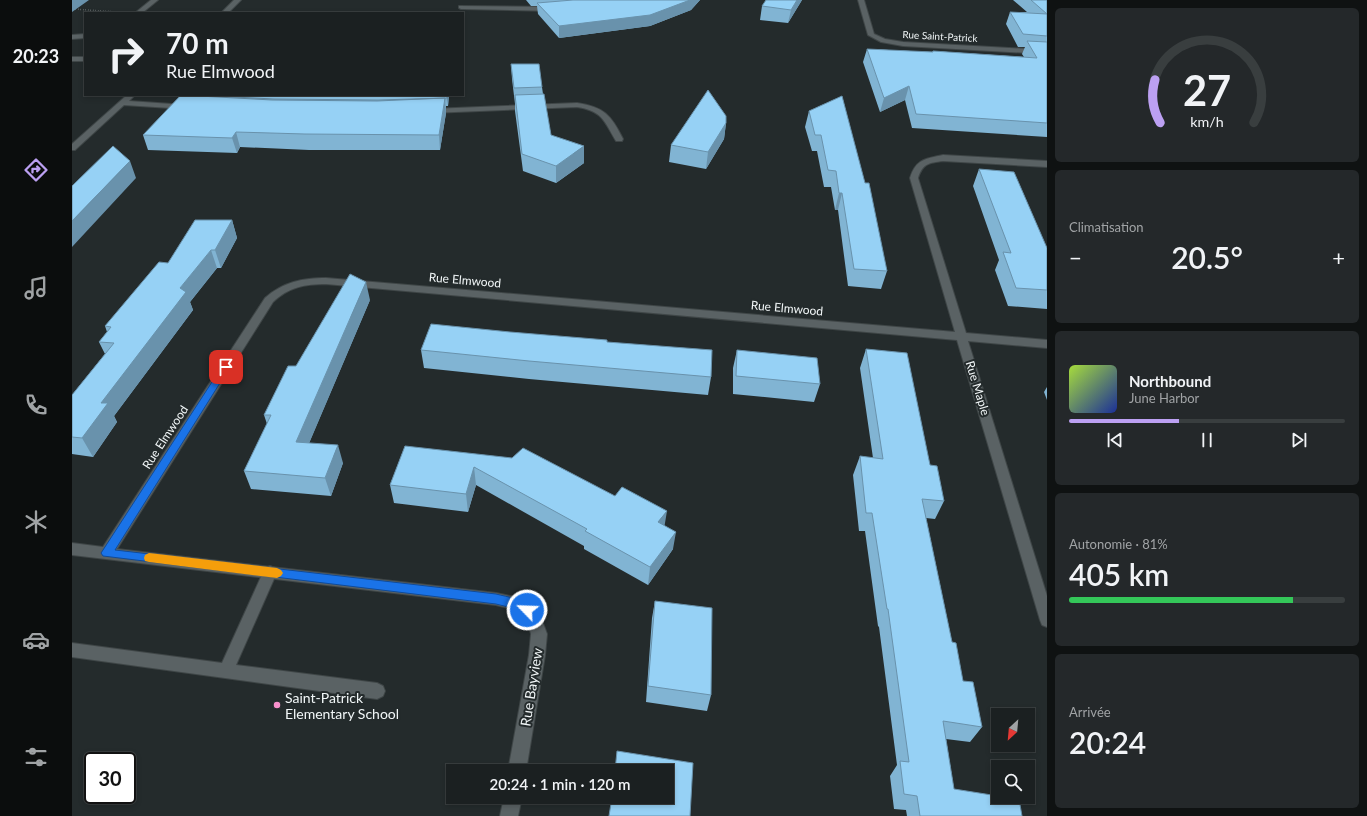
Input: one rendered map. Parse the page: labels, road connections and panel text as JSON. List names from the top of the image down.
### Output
{
  "streets": {
    "street": [
      "Rue Saint-Patrick",
      "Rue Elmwood",
      "Rue Maple",
      "Rue Bayview"
    ]
  },
  "crossings": [
    ["Rue Elmwood", "Rue Maple"],
    ["Rue Elmwood", "Rue Bayview"]
  ],
  "places": ["Saint-Patrick Elementary School"],
  "north": "bottom left",
  "page": {
    "tabs": "20:23",
    "turn": ["70 m", "Rue Elmwood"],
    "tile": [
      "Climatisation",
      ["Autonomie · 81%", "405 km"],
      ["Arrivée", "20:24"]
    ],
    "heat": ["−", "20.5°", "+"],
    "song": ["Northbound", "June Harbor"],
    "limit": "30",
    "trip": "20:24 · 1 min · 120 m",
    "gauge": ["27", "km/h"]
  }
}
